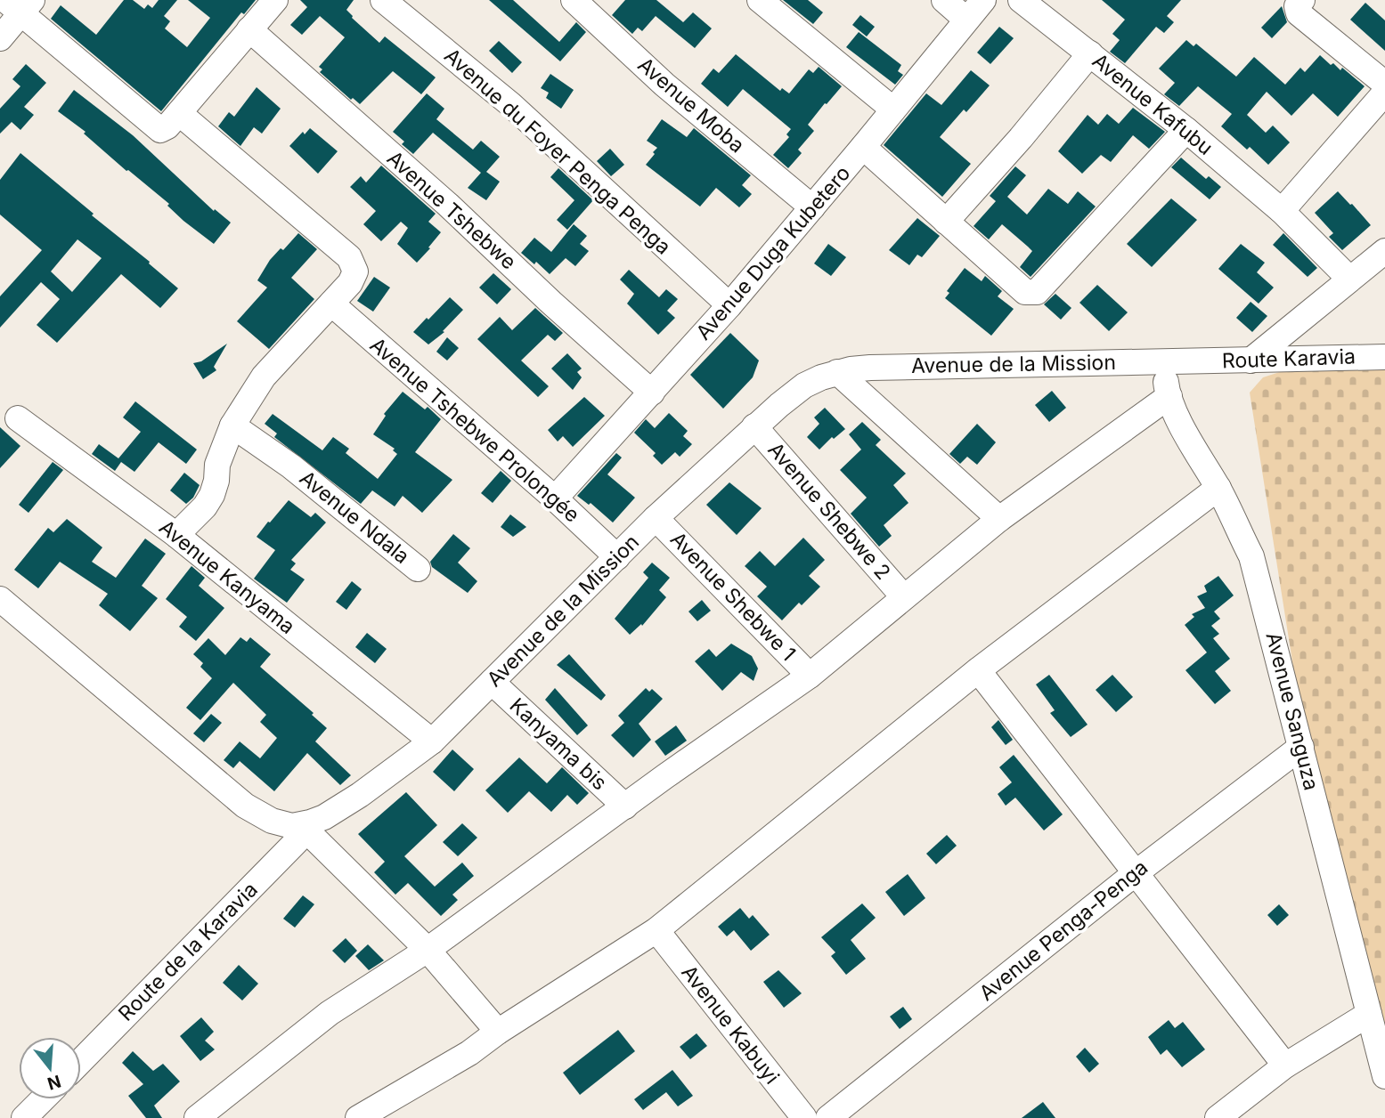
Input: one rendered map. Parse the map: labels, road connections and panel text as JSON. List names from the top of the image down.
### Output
{
  "streets": {
    "street": [
      "Avenue Kafubu",
      "Avenue Moba",
      "Avenue du Foyer Penga Penga",
      "Avenue Tshebwe",
      "Avenue Duga Kubetero",
      "Route Karavia",
      "Avenue de la Mission",
      "Avenue Tshebwe Prolongée",
      "Avenue Shebwe 2",
      "Avenue Ndala",
      "Avenue Kanyama",
      "Avenue Shebwe 1",
      "Avenue Sanguza",
      "Kanyama bis",
      "Avenue Penga-Penga",
      "Route de la Karavia",
      "Avenue Kabuyi"
    ]
  },
  "crossings": [
    ["Avenue Moba", "Avenue Duga Kubetero"],
    ["Avenue du Foyer Penga Penga", "Avenue Duga Kubetero"],
    ["Avenue Tshebwe", "Avenue Duga Kubetero"],
    ["Avenue Duga Kubetero", "Avenue Tshebwe Prolongée"],
    ["Route Karavia", "Avenue de la Mission"],
    ["Avenue de la Mission", "Avenue Tshebwe Prolongée"],
    ["Avenue de la Mission", "Avenue Shebwe 2"],
    ["Avenue de la Mission", "Avenue Kanyama"],
    ["Avenue de la Mission", "Avenue Shebwe 1"],
    ["Avenue de la Mission", "Avenue Sanguza"],
    ["Avenue de la Mission", "Kanyama bis"],
    ["Avenue de la Mission", "Route de la Karavia"],
    ["Avenue Sanguza", "Avenue Penga-Penga"]
  ],
  "north": "bottom"
}
